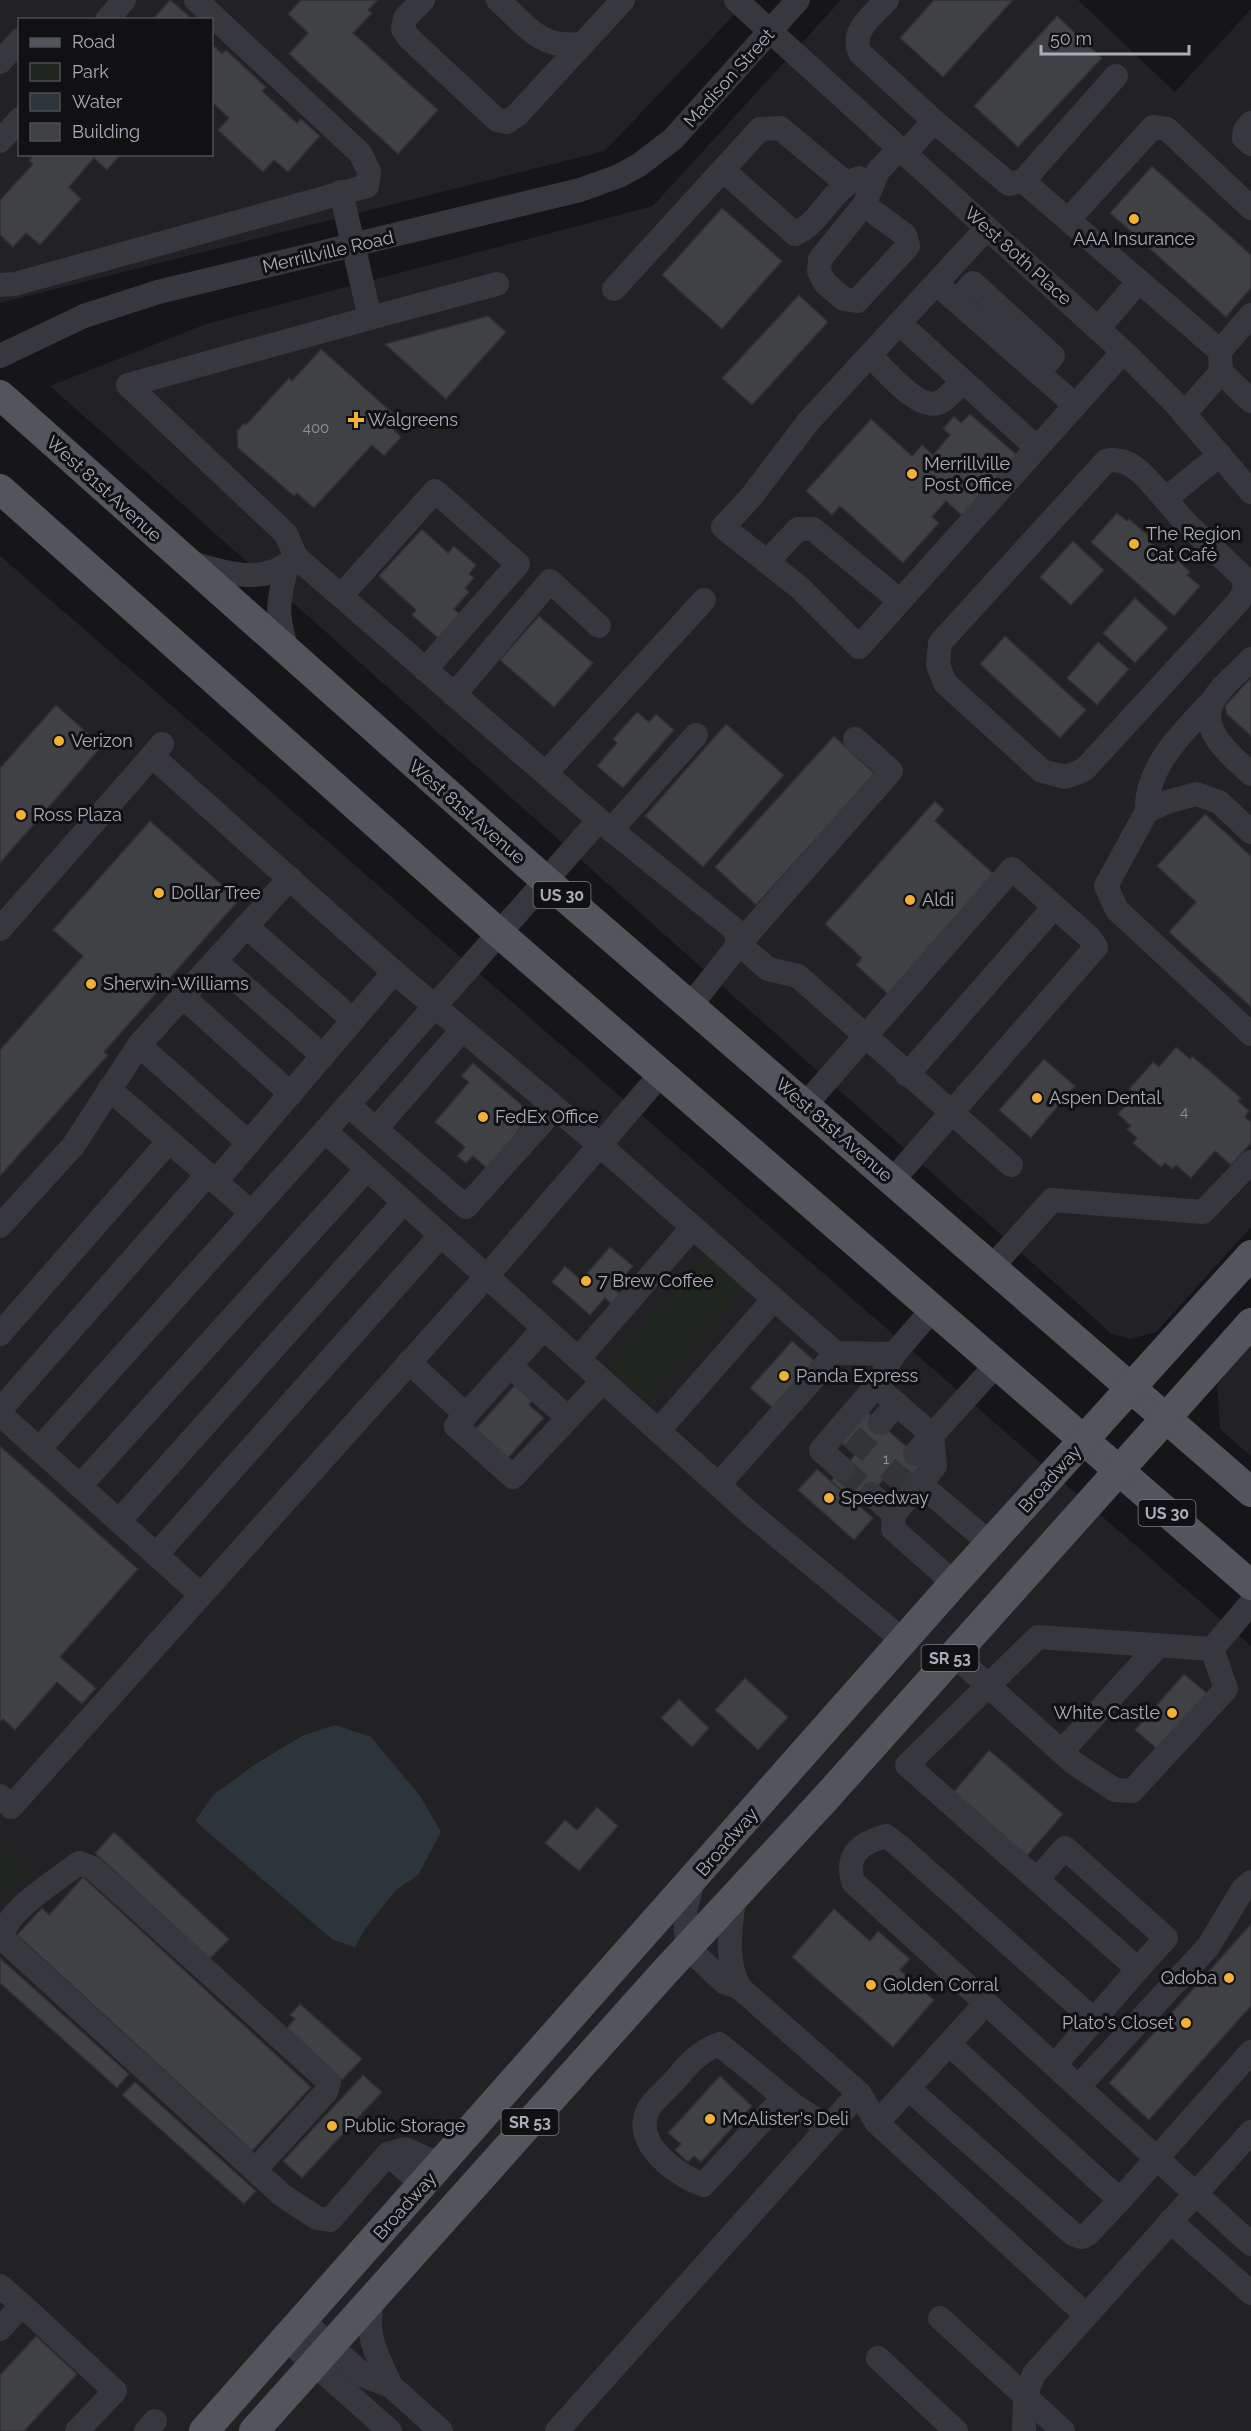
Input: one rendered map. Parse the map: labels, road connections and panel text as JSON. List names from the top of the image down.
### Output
{
  "streets": {
    "main road": [
      "West 81st Avenue",
      "US 30",
      "Broadway",
      "SR 53"
    ],
    "street": ["Madison Street", "Merrillville Road", "West 80th Place"]
  },
  "crossings": [
    ["Madison Street", "Merrillville Road"],
    ["Madison Street", "West 80th Place"],
    ["West 81st Avenue", "US 30"],
    ["West 81st Avenue", "Broadway"],
    ["US 30", "Broadway"]
  ],
  "places": {
    "other": [
      "AAA Insurance",
      "Merrillville Post Office",
      "The Region Cat Café",
      "Verizon",
      "Ross Plaza",
      "Dollar Tree",
      "Aldi",
      "Sherwin-Williams",
      "Aspen Dental",
      "FedEx Office",
      "7 Brew Coffee",
      "Panda Express",
      "Speedway",
      "White Castle",
      "Qdoba",
      "Golden Corral",
      "Plato's Closet",
      "McAlister's Deli",
      "Public Storage"
    ],
    "health": ["Walgreens"]
  },
  "house_numbers": ["400", "4", "1"],
  "legend": [
    "Road",
    "Park",
    "Water",
    "Building"
  ],
  "scale_bar": "50 m"
}
